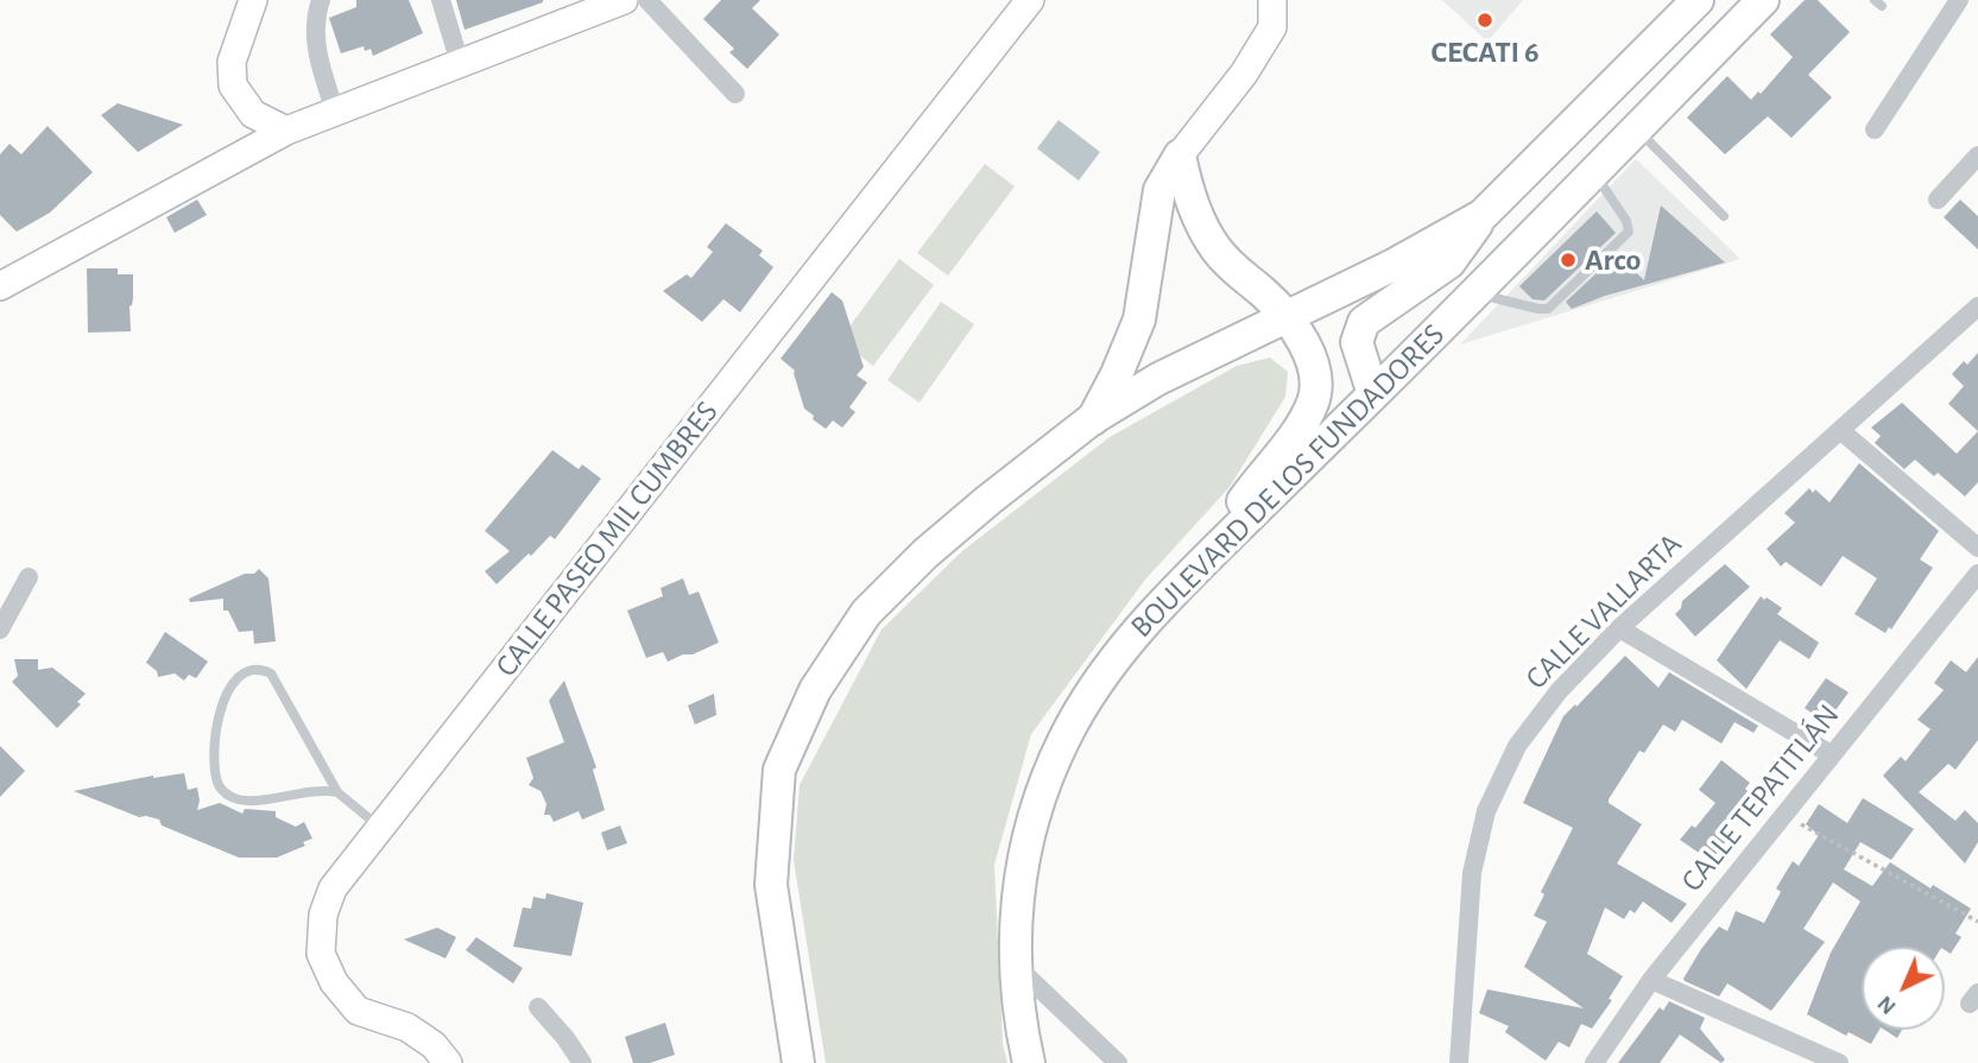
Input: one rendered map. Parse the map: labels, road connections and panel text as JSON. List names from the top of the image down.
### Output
{
  "streets": {
    "main road": ["BOULEVARD DE LOS FUNDADORES"],
    "street": ["CALLE PASEO MIL CUMBRES", "CALLE VALLARTA", "CALLE TEPATITLÁN"]
  },
  "places": ["CECATI 6", "Arco"],
  "north": "bottom left"
}
